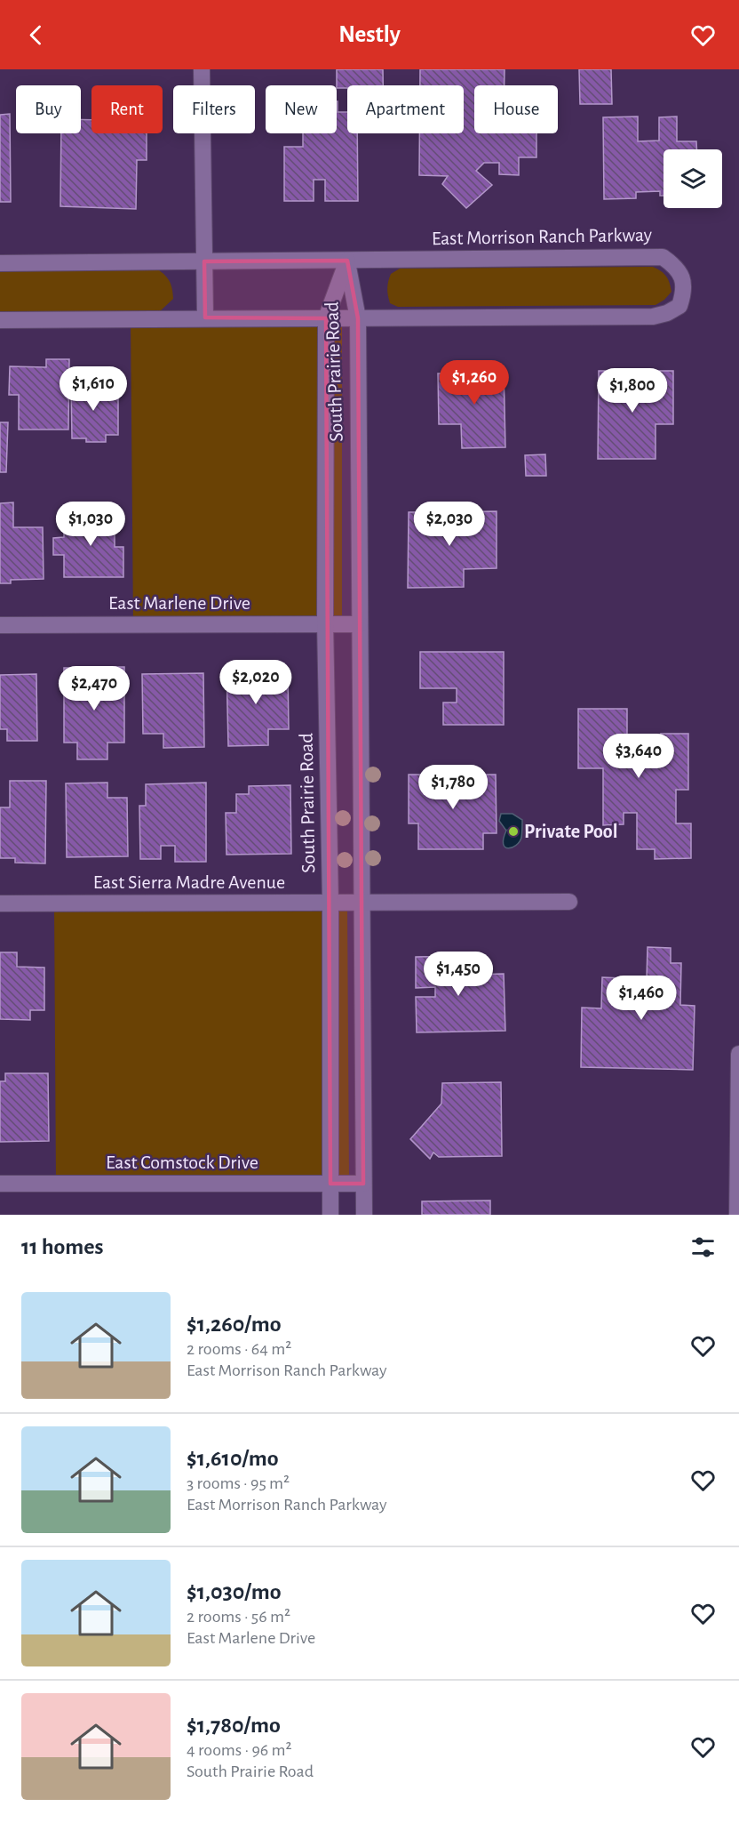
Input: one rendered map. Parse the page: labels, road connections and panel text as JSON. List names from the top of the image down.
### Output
{
  "streets": {
    "street": [
      "East Morrison Ranch Parkway",
      "South Prairie Road",
      "East Marlene Drive",
      "East Sierra Madre Avenue",
      "East Comstock Drive"
    ]
  },
  "crossings": [
    ["East Morrison Ranch Parkway", "South Prairie Road"],
    ["South Prairie Road", "East Marlene Drive"],
    ["South Prairie Road", "East Sierra Madre Avenue"],
    ["South Prairie Road", "East Comstock Drive"]
  ],
  "places": ["Private Pool"],
  "page": {
    "header": "Nestly",
    "chip": [
      "Buy",
      "Rent",
      "Filters",
      "New",
      "Apartment",
      "House"
    ],
    "price": [
      "$1,260",
      "$1,610",
      "$1,800",
      "$1,030",
      "$2,030",
      "$2,020",
      "$2,470",
      "$3,640",
      "$1,780",
      "$1,450",
      "$1,460"
    ],
    "heading": "11 homes",
    "list": [
      {
        "name": "$1,260/mo",
        "note": "2 rooms · 64 m² · East Morrison Ranch Parkway"
      },
      {
        "name": "$1,610/mo",
        "note": "3 rooms · 95 m² · East Morrison Ranch Parkway"
      },
      {
        "name": "$1,030/mo",
        "note": "2 rooms · 56 m² · East Marlene Drive"
      },
      {
        "name": "$1,780/mo",
        "note": "4 rooms · 96 m² · South Prairie Road"
      }
    ]
  }
}
